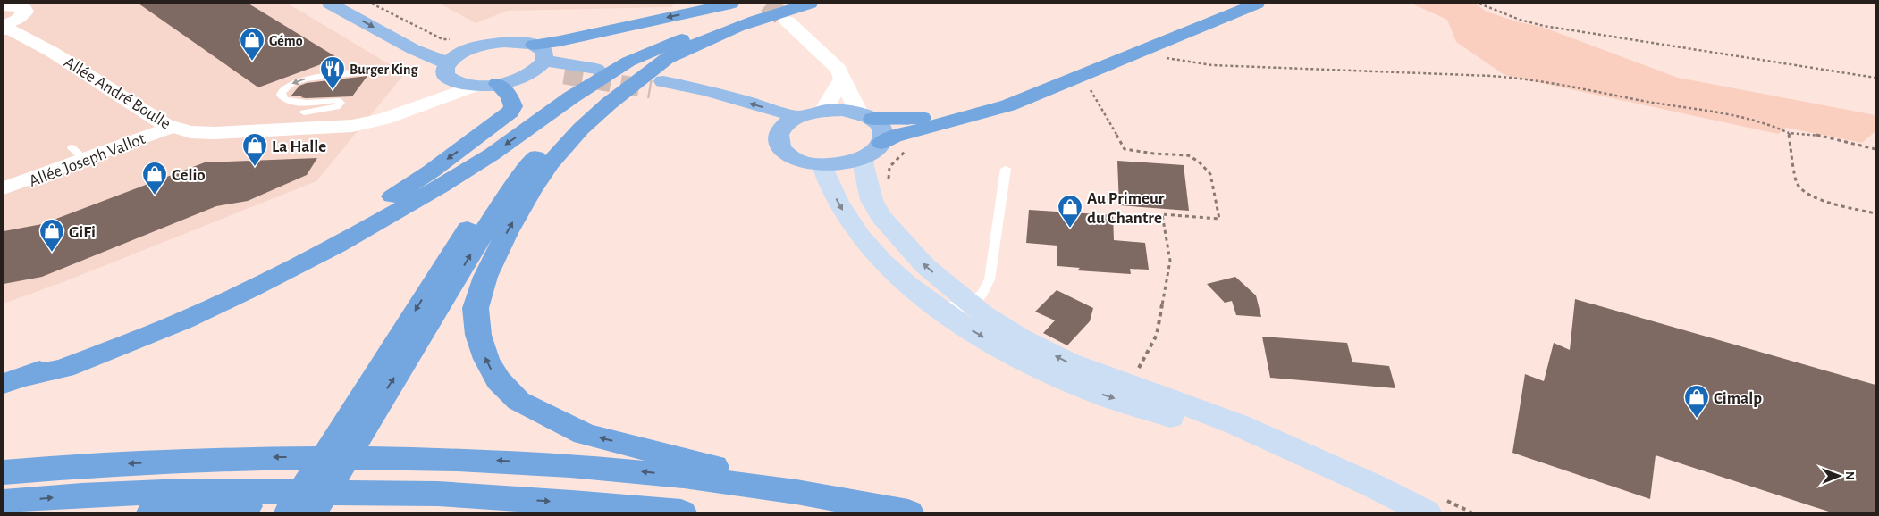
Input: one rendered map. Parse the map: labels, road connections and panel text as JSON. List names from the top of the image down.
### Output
{
  "streets": {
    "street": ["Allée André Boulle", "Allée Joseph Vallot"]
  },
  "crossings": [
    ["Allée André Boulle", "Allée Joseph Vallot"]
  ],
  "places": {
    "shop": [
      "Gémo",
      "La Halle",
      "Celio",
      "Au Primeur du Chantre",
      "GiFi",
      "Cimalp"
    ],
    "restaurant": ["Burger King"]
  },
  "north": "right"
}
